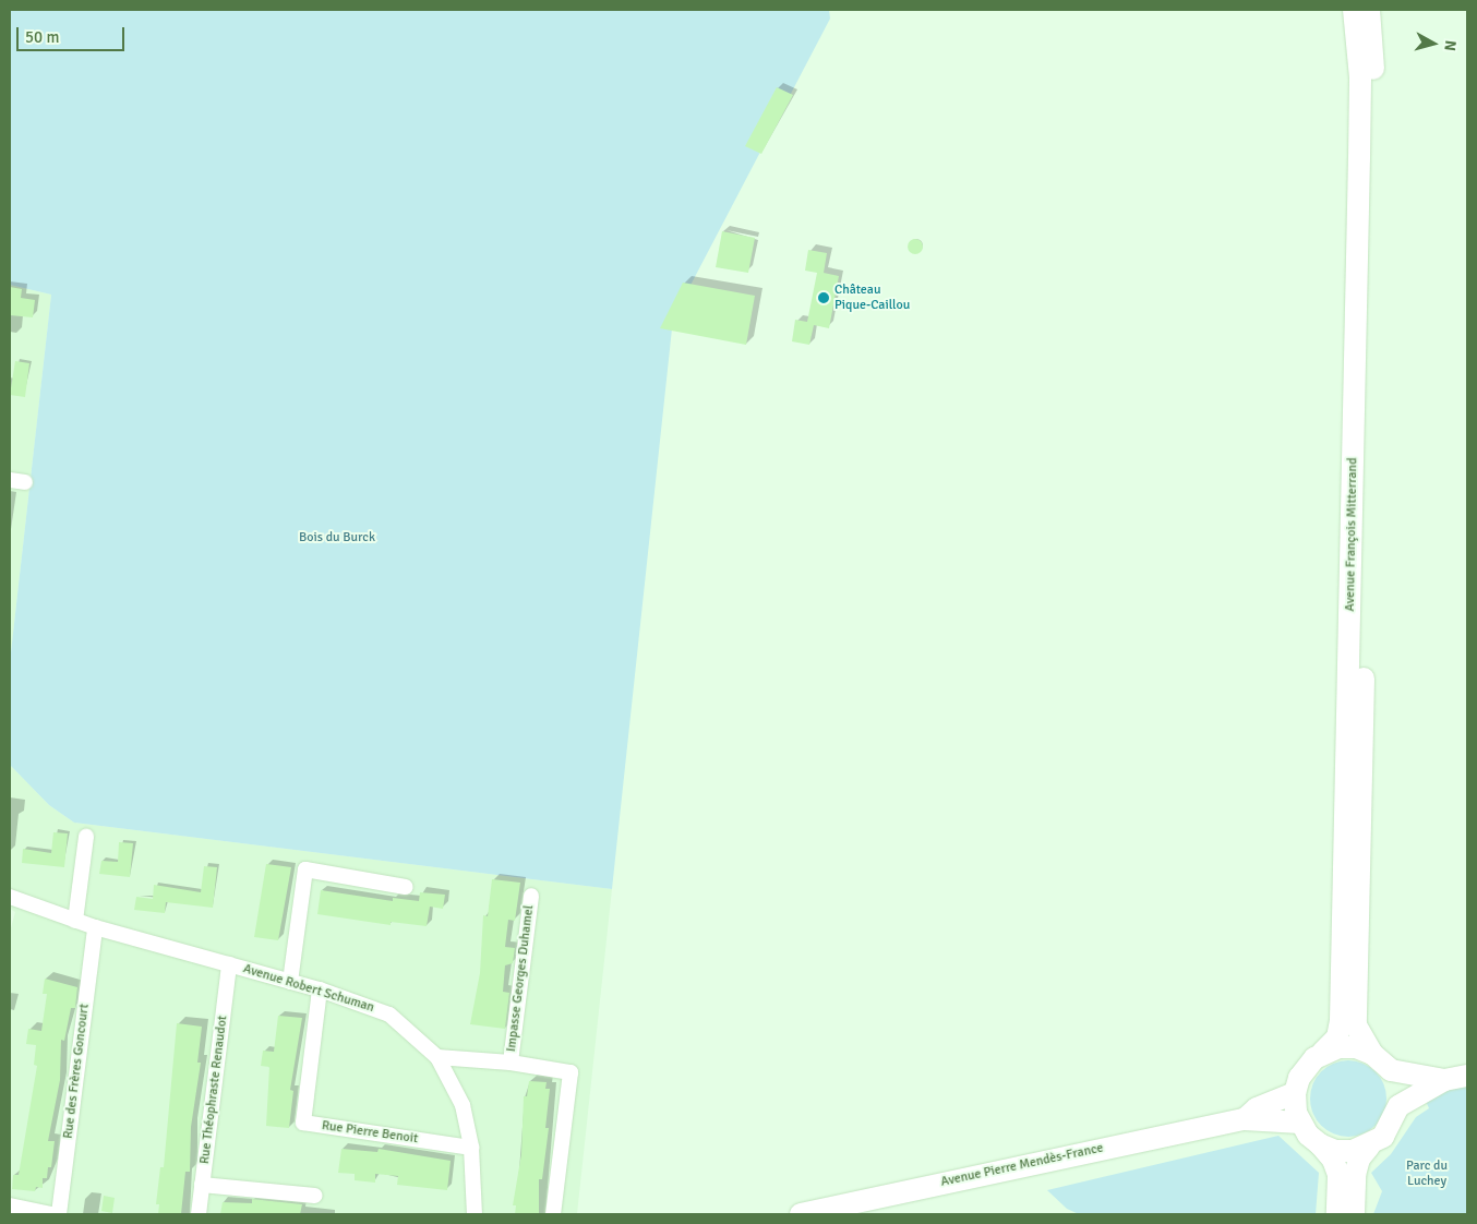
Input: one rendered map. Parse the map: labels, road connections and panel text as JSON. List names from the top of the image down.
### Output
{
  "streets": {
    "main road": ["Avenue François Mitterrand", "Avenue Pierre Mendès-France"],
    "street": [
      "Impasse Georges Duhamel",
      "Avenue Robert Schuman",
      "Rue des Frères Goncourt",
      "Rue Théophraste Renaudot",
      "Rue Pierre Benoit"
    ]
  },
  "crossings": [
    ["Avenue Robert Schuman", "Rue des Frères Goncourt"],
    ["Avenue Robert Schuman", "Rue Théophraste Renaudot"],
    ["Avenue Robert Schuman", "Rue Pierre Benoit"]
  ],
  "parks": ["Bois du Burck", "Parc du Luchey"],
  "places": ["Château Pique-Caillou"],
  "scale_bar": "50 m",
  "north": "right"
}
